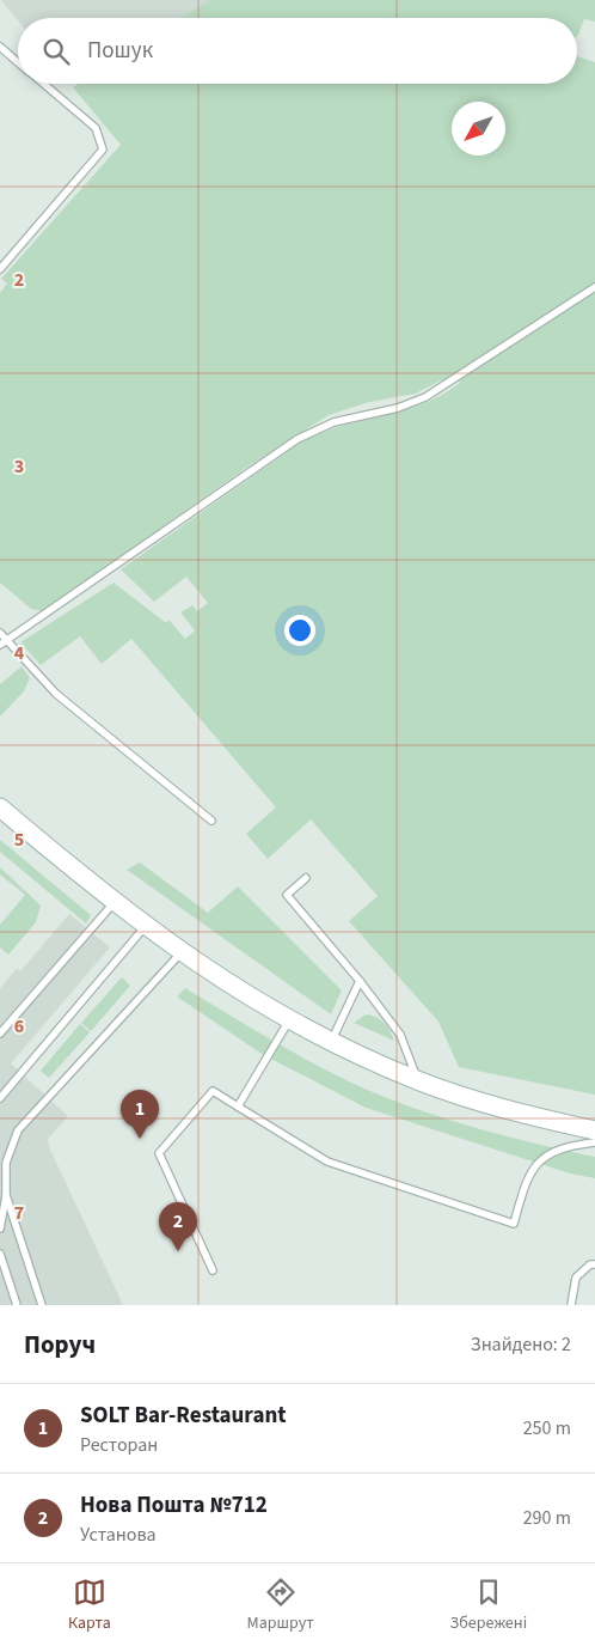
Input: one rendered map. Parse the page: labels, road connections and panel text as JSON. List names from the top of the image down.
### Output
{
  "north": "bottom left",
  "page": {
    "search": "Пошук",
    "pins": ["1", "2"],
    "heading": ["Поруч", "Знайдено: 2"],
    "list": [
      {
        "mark": "1",
        "name": "SOLT Bar-Restaurant",
        "note": "Ресторан",
        "value": "250 m"
      },
      {
        "mark": "2",
        "name": "Нова Пошта №712",
        "note": "Установа",
        "value": "290 m"
      }
    ],
    "nav": ["Карта", "Маршрут", "Збережені"]
  },
  "grid": {
    "rows": [
      "2",
      "3",
      "4",
      "5",
      "6",
      "7"
    ]
  }
}
